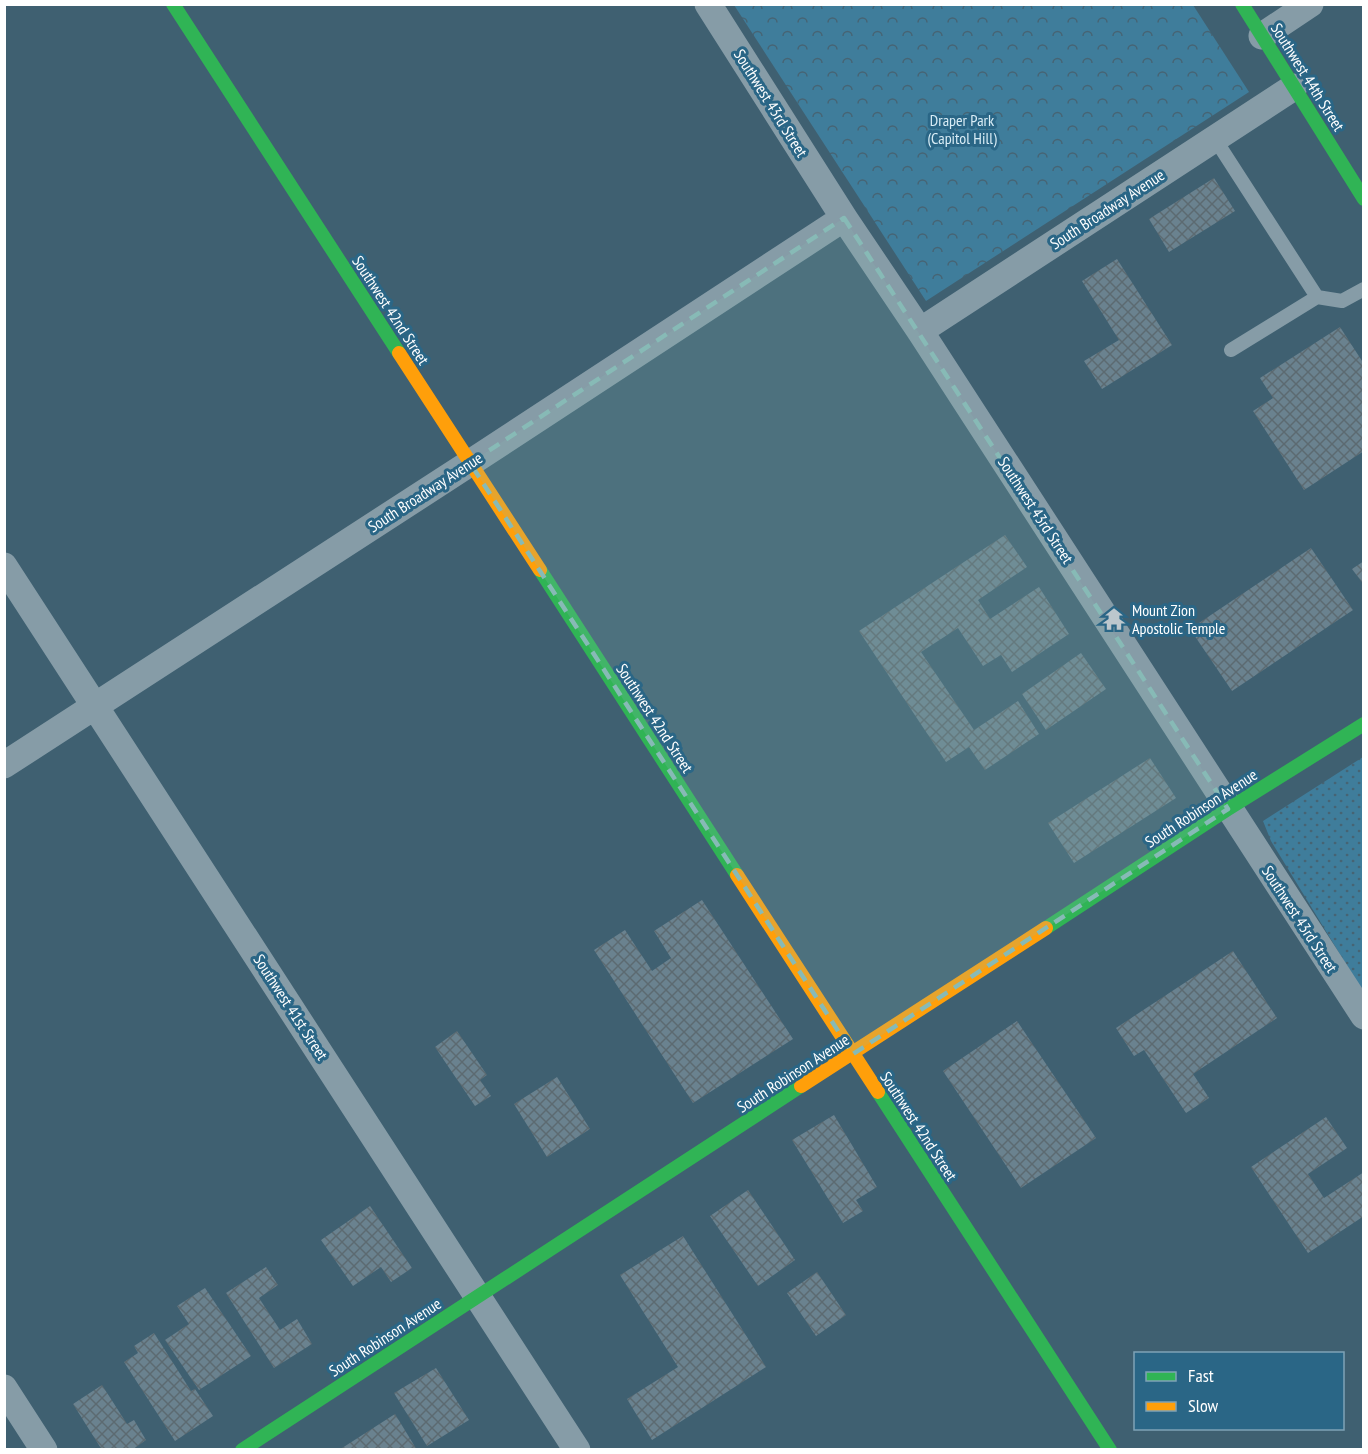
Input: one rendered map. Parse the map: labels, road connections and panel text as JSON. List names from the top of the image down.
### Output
{
  "streets": {
    "street": [
      "Southwest 44th Street",
      "Southwest 43rd Street",
      "South Broadway Avenue",
      "Southwest 42nd Street",
      "South Robinson Avenue",
      "Southwest 41st Street"
    ]
  },
  "crossings": [
    ["Southwest 44th Street", "South Broadway Avenue"],
    ["Southwest 43rd Street", "South Broadway Avenue"],
    ["Southwest 43rd Street", "South Robinson Avenue"],
    ["South Broadway Avenue", "Southwest 42nd Street"],
    ["South Broadway Avenue", "Southwest 41st Street"],
    ["Southwest 42nd Street", "South Robinson Avenue"],
    ["South Robinson Avenue", "Southwest 41st Street"]
  ],
  "parks": ["Draper Park (Capitol Hill)"],
  "places": {
    "temple": ["Mount Zion Apostolic Temple"]
  },
  "legend": ["Fast", "Slow"]
}
